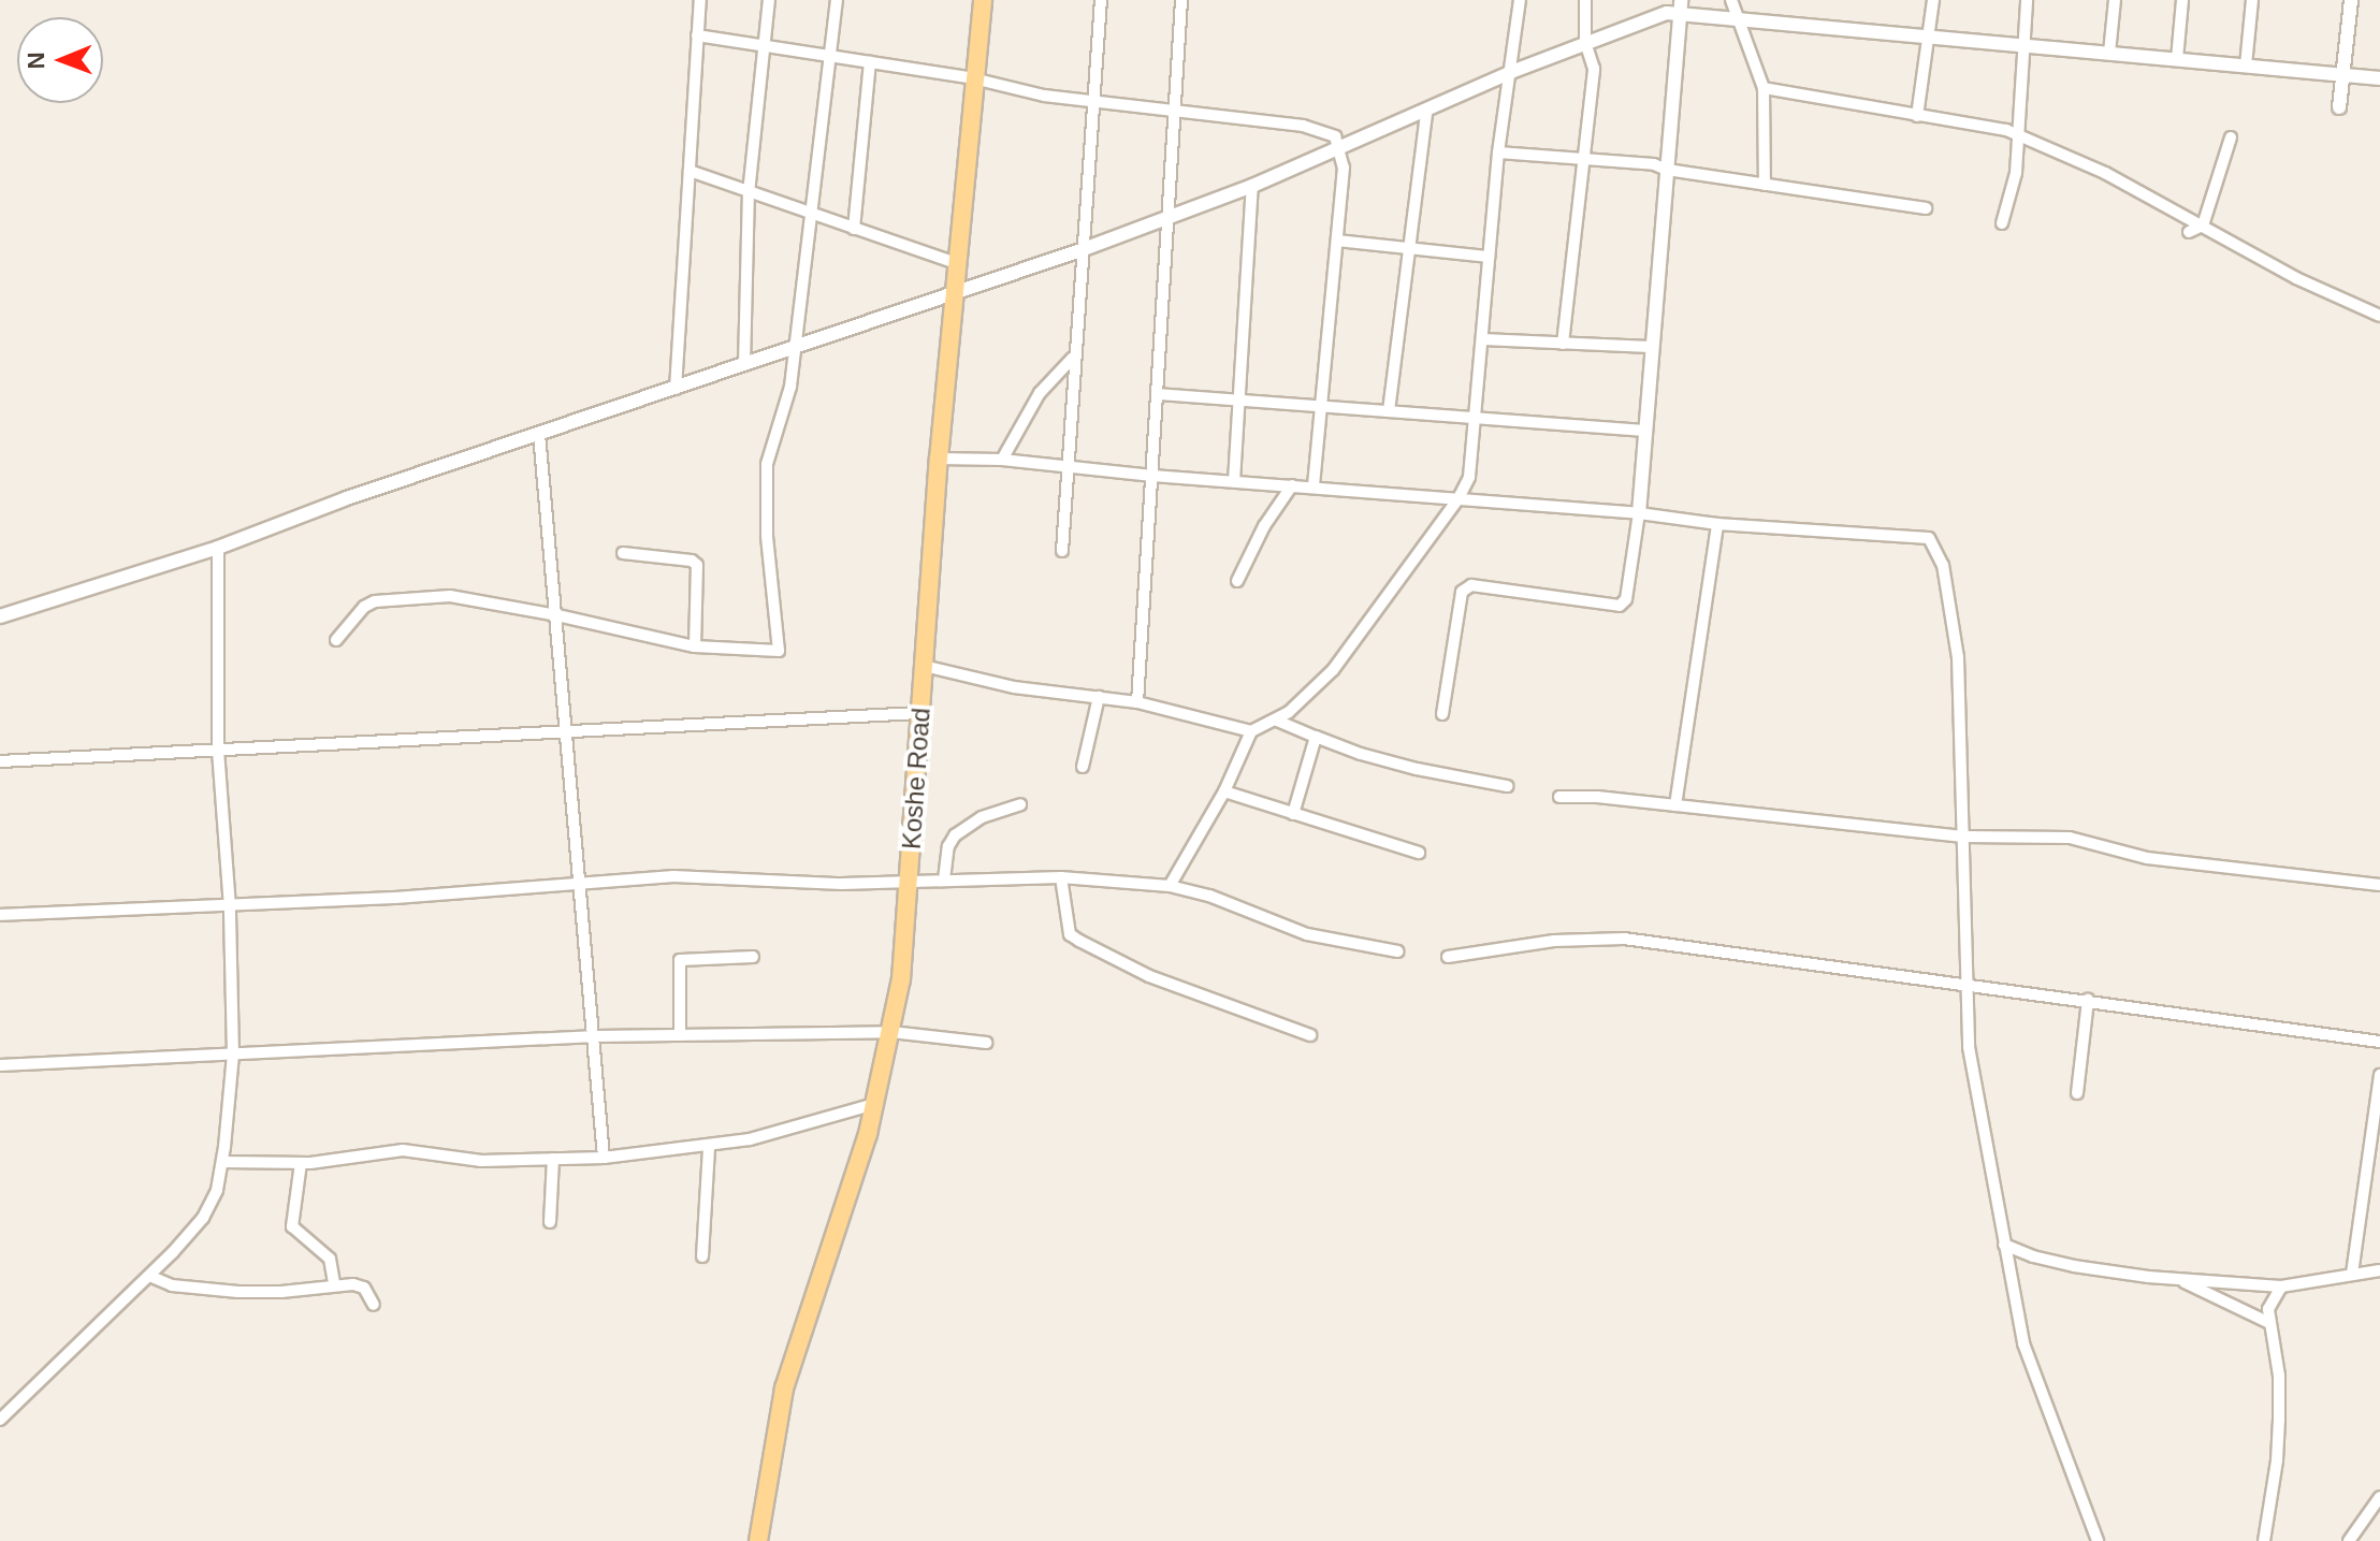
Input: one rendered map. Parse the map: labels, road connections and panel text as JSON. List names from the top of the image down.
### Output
{
  "streets": {
    "main road": ["Koshe Road"]
  },
  "north": "left"
}
